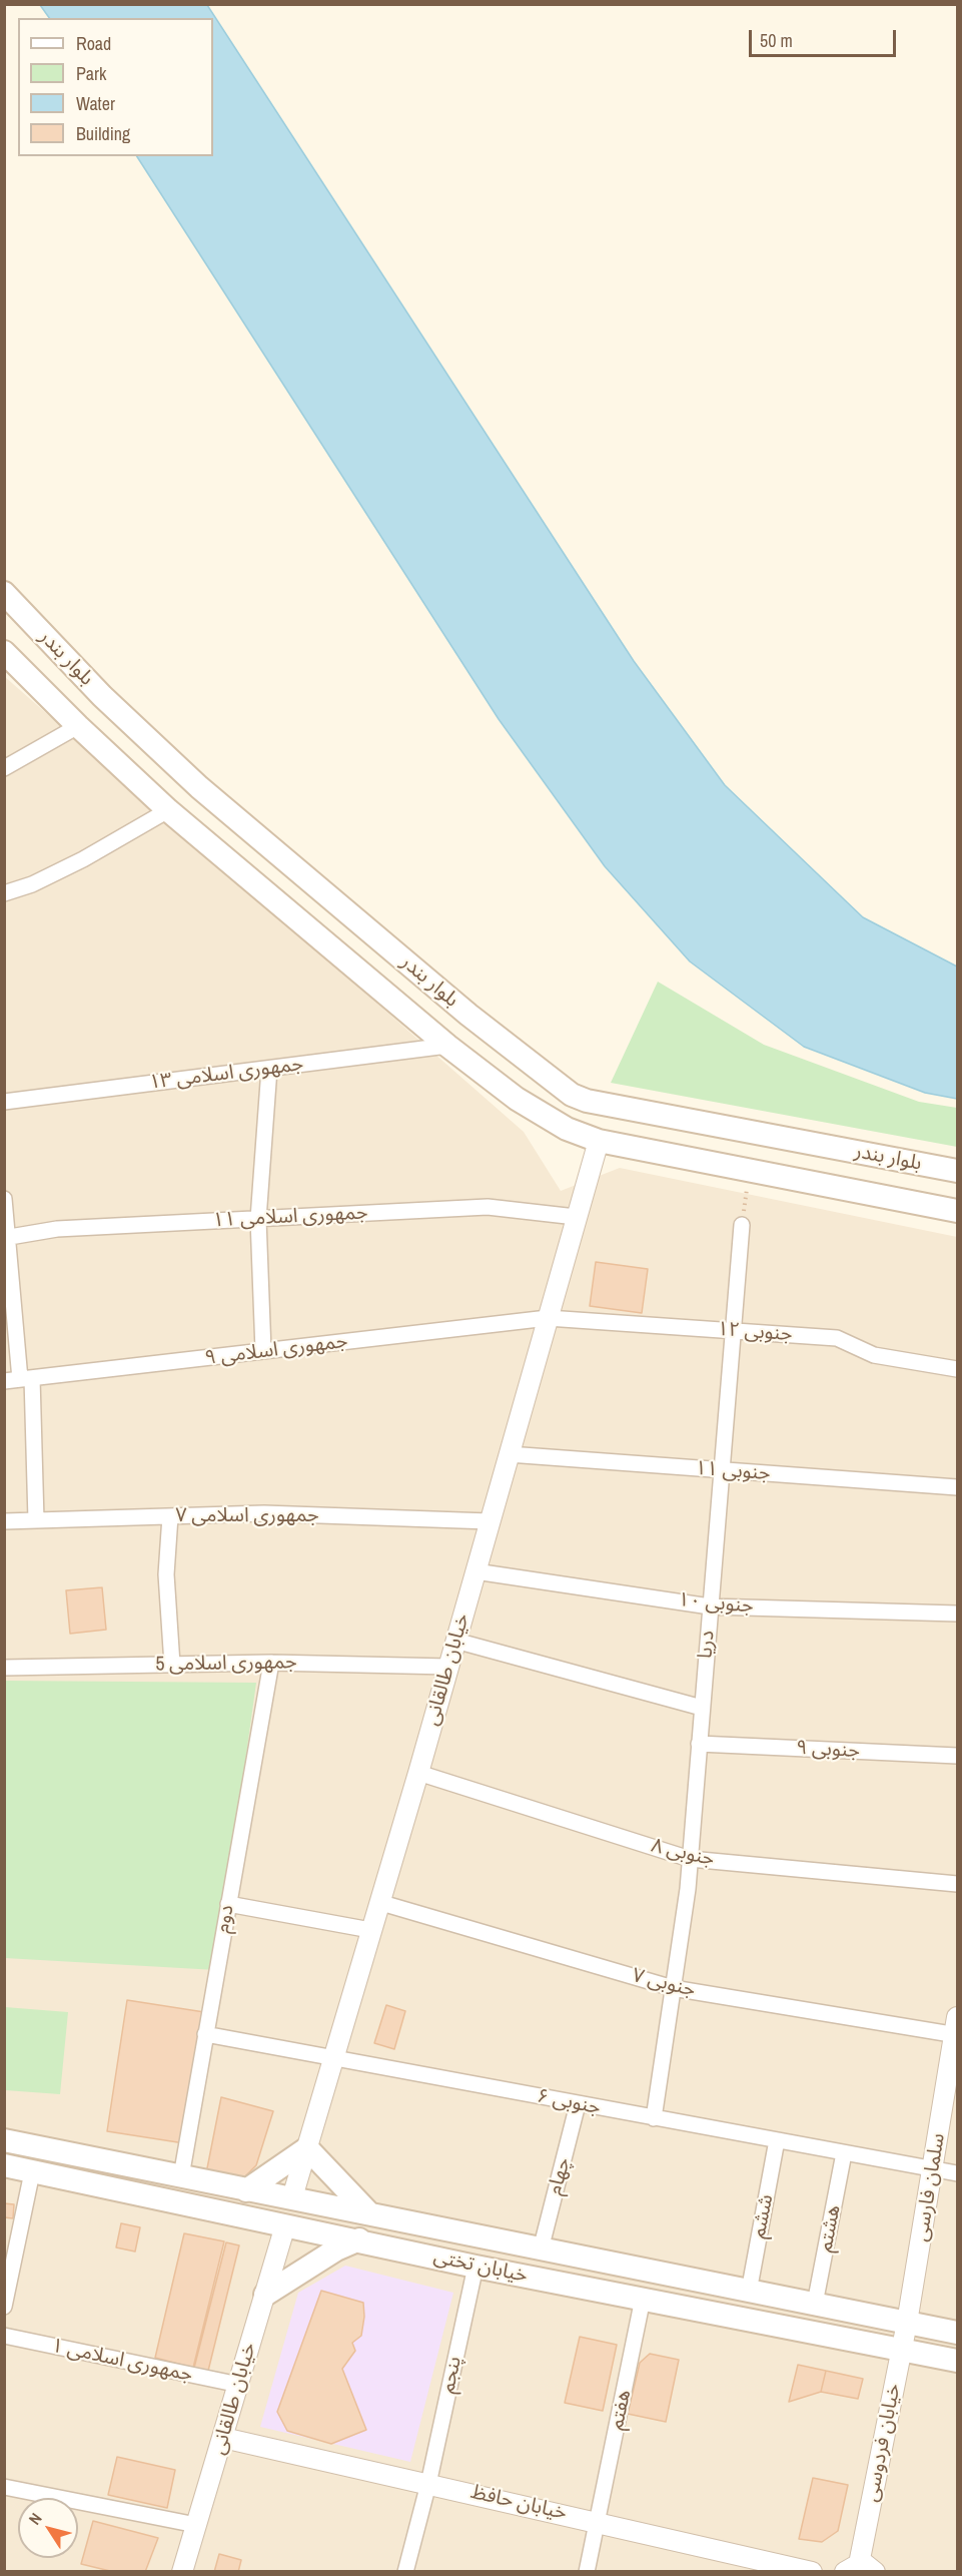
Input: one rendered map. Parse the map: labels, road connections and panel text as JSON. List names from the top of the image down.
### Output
{
  "streets": {
    "main road": ["بلوار بندر", "خیابان تختی"],
    "street": [
      "جمهوری اسلامی ۱۳",
      "جمهوری اسلامی ۱۱",
      "۱۲ جنوبی",
      "جمهوری اسلامی ۹",
      "۱۱ جنوبی",
      "جمهوری اسلامی ۷",
      "۱۰ جنوبی",
      "دریا",
      "جمهوری اسلامی 5",
      "خیابان طالقانی",
      "۹ جنوبی",
      "۸ جنوبی",
      "دوم",
      "۷ جنوبی",
      "۶ جنوبی",
      "چهام",
      "سلمان فارسی",
      "ششم",
      "هشتم",
      "جمهوری اسلامی ۱",
      "پنجم",
      "هفتم",
      "خیابان فردوسی",
      "خیابان حافظ"
    ]
  },
  "crossings": [
    ["بلوار بندر", "جمهوری اسلامی ۱۳"],
    ["بلوار بندر", "خیابان طالقانی"],
    ["جمهوری اسلامی ۱۱", "خیابان طالقانی"],
    ["۱۲ جنوبی", "جمهوری اسلامی ۹"],
    ["۱۲ جنوبی", "دریا"],
    ["۱۲ جنوبی", "خیابان طالقانی"],
    ["جمهوری اسلامی ۹", "خیابان طالقانی"],
    ["۱۱ جنوبی", "دریا"],
    ["۱۱ جنوبی", "خیابان طالقانی"],
    ["جمهوری اسلامی ۷", "خیابان طالقانی"],
    ["۱۰ جنوبی", "دریا"],
    ["۱۰ جنوبی", "خیابان طالقانی"],
    ["دریا", "۹ جنوبی"],
    ["دریا", "۸ جنوبی"],
    ["دریا", "۷ جنوبی"],
    ["دریا", "۶ جنوبی"],
    ["جمهوری اسلامی 5", "خیابان طالقانی"],
    ["جمهوری اسلامی 5", "دوم"],
    ["خیابان طالقانی", "۸ جنوبی"],
    ["خیابان طالقانی", "۷ جنوبی"],
    ["خیابان طالقانی", "۶ جنوبی"],
    ["خیابان طالقانی", "خیابان تختی"],
    ["خیابان طالقانی", "جمهوری اسلامی ۱"],
    ["خیابان طالقانی", "خیابان حافظ"],
    ["دوم", "۶ جنوبی"],
    ["دوم", "خیابان تختی"],
    ["۷ جنوبی", "سلمان فارسی"],
    ["۶ جنوبی", "چهام"],
    ["۶ جنوبی", "سلمان فارسی"],
    ["۶ جنوبی", "ششم"],
    ["۶ جنوبی", "هشتم"],
    ["چهام", "خیابان تختی"],
    ["سلمان فارسی", "خیابان تختی"],
    ["سلمان فارسی", "خیابان فردوسی"],
    ["ششم", "خیابان تختی"],
    ["هشتم", "خیابان تختی"],
    ["خیابان تختی", "پنجم"],
    ["خیابان تختی", "هفتم"],
    ["خیابان تختی", "خیابان فردوسی"],
    ["پنجم", "خیابان حافظ"],
    ["هفتم", "خیابان حافظ"]
  ],
  "legend": [
    "Road",
    "Park",
    "Water",
    "Building"
  ],
  "scale_bar": "50 m",
  "north": "top left"
}
